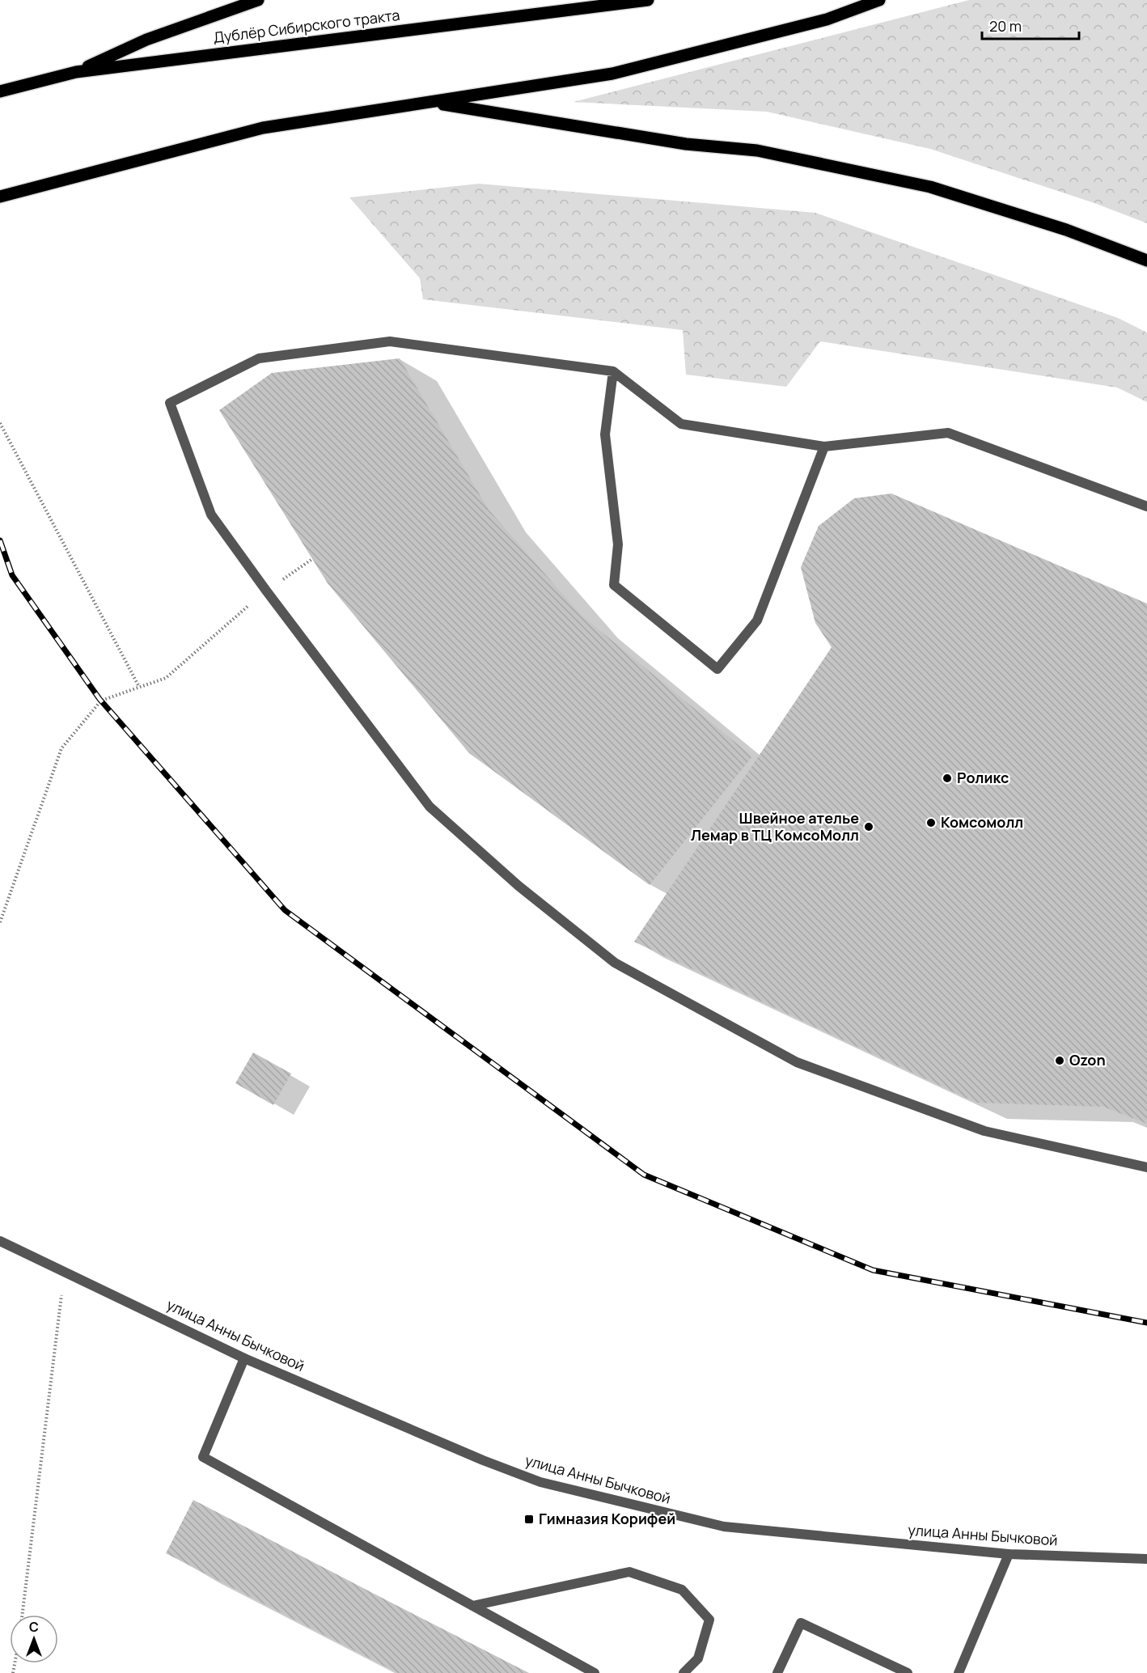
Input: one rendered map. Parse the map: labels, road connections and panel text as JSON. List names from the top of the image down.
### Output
{
  "streets": {
    "main road": ["Дублёр Сибирского тракта"],
    "street": ["улица Анны Бычковой"]
  },
  "places": {
    "other": [
      "Роликс",
      "Комсомолл",
      "Швейное ателье Лемар в ТЦ КомсоМолл",
      "Ozon"
    ],
    "transit": ["Гимназия Корифей"]
  },
  "scale_bar": "20 m",
  "north": "top"
}
